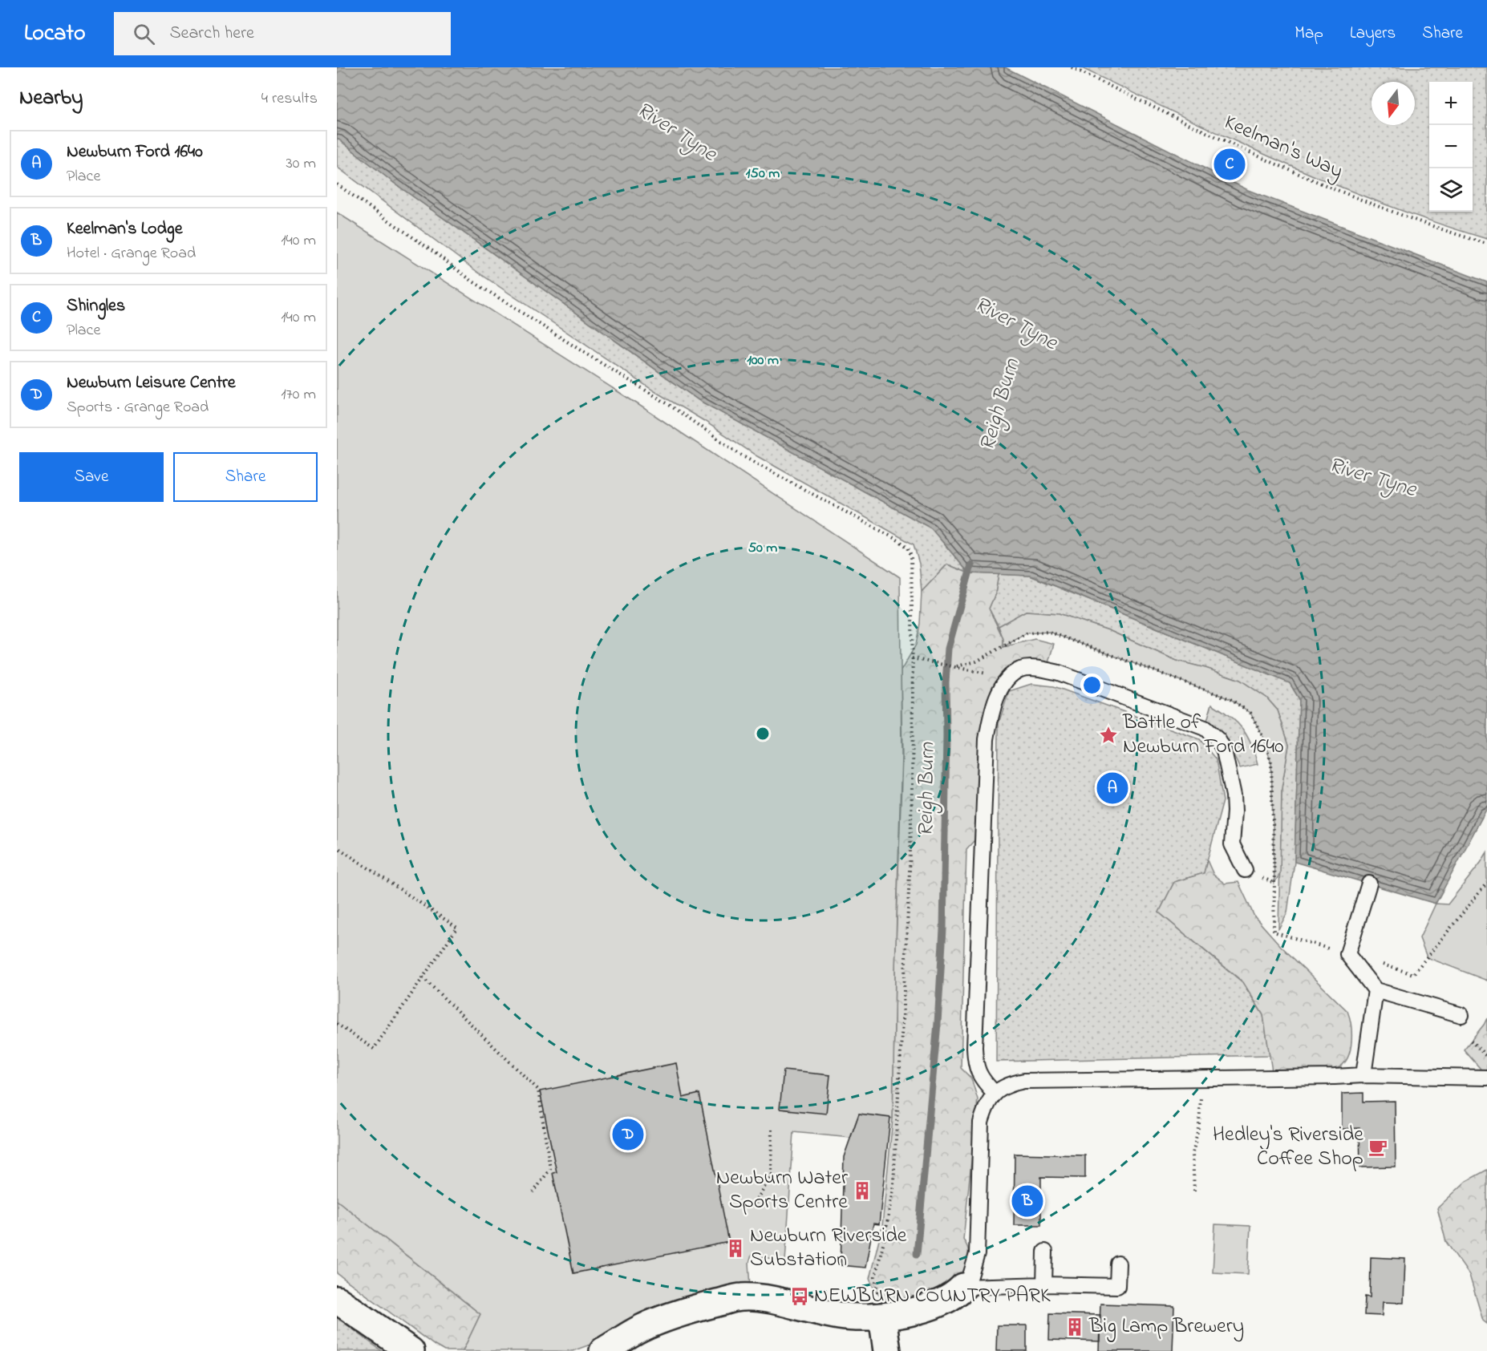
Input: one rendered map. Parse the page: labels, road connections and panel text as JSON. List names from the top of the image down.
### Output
{
  "streets": {
    "path": ["Keelman's Way"]
  },
  "water": ["River Tyne", "Reigh Burn"],
  "places": {
    "place": ["Battle of Newburn Ford 1640"],
    "cafe": ["Hedley's Riverside Coffee Shop"],
    "building": ["Newburn Water Sports Centre", "Newburn Riverside Substation", "Big Lamp Brewery"],
    "bus stop": ["NEWBURN COUNTRY PARK"]
  },
  "north": "bottom",
  "page": {
    "header": "Locato",
    "search": "Search here",
    "nav": ["Map", "Layers", "Share"],
    "heading": ["Nearby", "4 results"],
    "map_buttons": ["+", "−"],
    "list": [
      {
        "mark": "A",
        "name": "Newburn Ford 1640",
        "note": "Place",
        "value": "30 m"
      },
      {
        "mark": "B",
        "name": "Keelman's Lodge",
        "note": "Hotel · Grange Road",
        "value": "140 m"
      },
      {
        "mark": "C",
        "name": "Shingles",
        "note": "Place",
        "value": "140 m"
      },
      {
        "mark": "D",
        "name": "Newburn Leisure Centre",
        "note": "Sports · Grange Road",
        "value": "170 m"
      }
    ],
    "pins": [
      "C",
      "A",
      "D",
      "B"
    ],
    "buttons": ["Save", "Share"]
  },
  "rings": ["150 m", "100 m", "50 m"]
}
